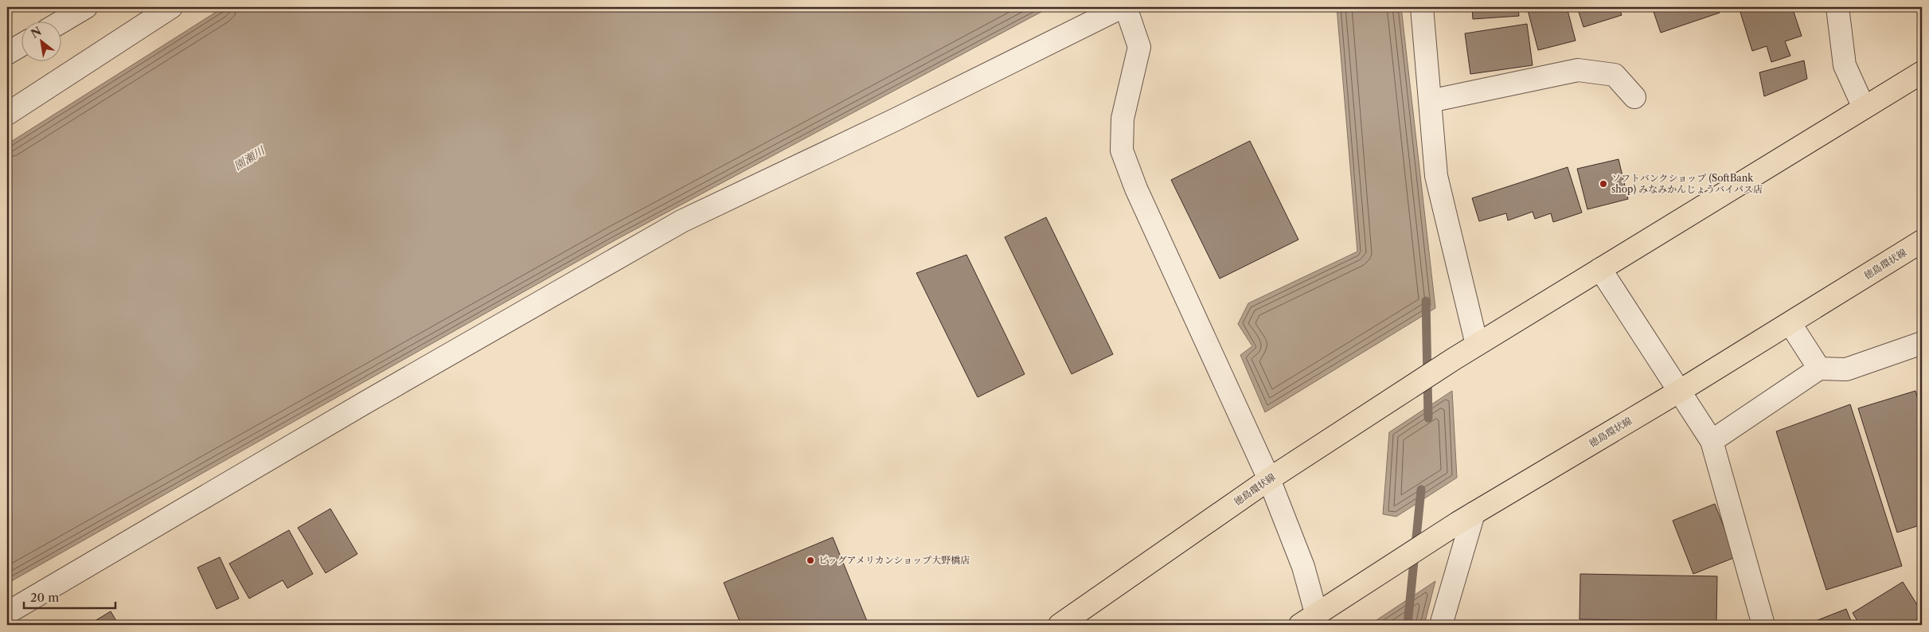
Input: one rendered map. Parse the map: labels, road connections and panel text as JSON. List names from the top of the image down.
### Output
{
  "streets": {
    "main road": ["徳島環状線"]
  },
  "water": ["園瀬川"],
  "places": ["ソフトバンクショップ (SoftBank shop) みなみかんじょうバイパス店", "ビッグアメリカンショップ大野橋店"],
  "scale_bar": "20 m",
  "north": "top left"
}
